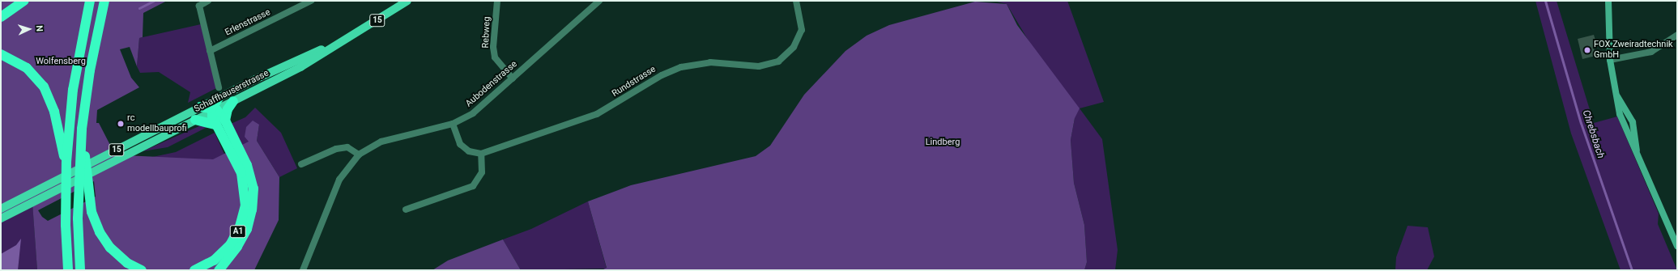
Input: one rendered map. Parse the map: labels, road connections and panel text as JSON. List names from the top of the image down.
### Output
{
  "streets": {
    "highway": ["A1"],
    "main road": ["15", "Schaffhauserstrasse"],
    "street": [
      "Erlenstrasse",
      "Rebweg",
      "Rundstrasse",
      "Aubodenstrasse"
    ]
  },
  "crossings": [
    ["Rebweg", "Aubodenstrasse"],
    ["Schaffhauserstrasse", "A1"]
  ],
  "water": ["Chrebsbach"],
  "parks": ["Wolfensberg", "Lindberg"],
  "places": ["FOX Zweiradtechnik GmbH", "rc modellbauprofi"],
  "north": "right"
}
